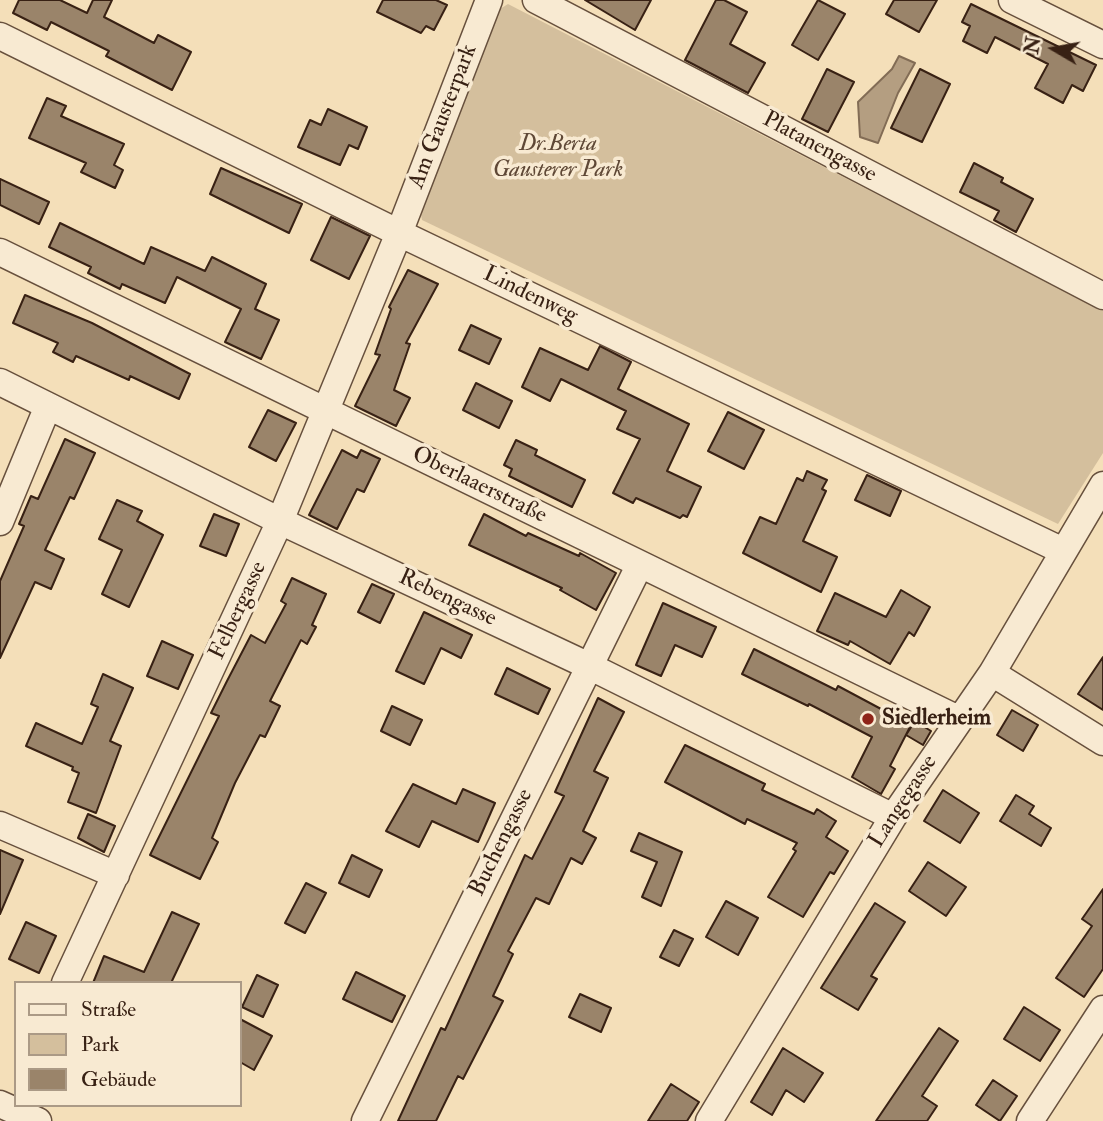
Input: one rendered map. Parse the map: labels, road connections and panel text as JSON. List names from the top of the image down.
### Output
{
  "streets": {
    "street": [
      "Am Gausterpark",
      "Platanengasse",
      "Lindenweg",
      "Oberlaaerstraße",
      "Rebengasse",
      "Felbergasse",
      "Langegasse",
      "Buchengasse"
    ]
  },
  "crossings": [
    ["Am Gausterpark", "Lindenweg"],
    ["Am Gausterpark", "Felbergasse"],
    ["Lindenweg", "Felbergasse"],
    ["Lindenweg", "Langegasse"],
    ["Oberlaaerstraße", "Felbergasse"],
    ["Oberlaaerstraße", "Langegasse"],
    ["Oberlaaerstraße", "Buchengasse"],
    ["Rebengasse", "Felbergasse"],
    ["Rebengasse", "Langegasse"],
    ["Rebengasse", "Buchengasse"]
  ],
  "parks": ["Dr.Berta Gausterer Park"],
  "places": ["Siedlerheim"],
  "legend": ["Straße", "Park", "Gebäude"],
  "north": "left"
}
